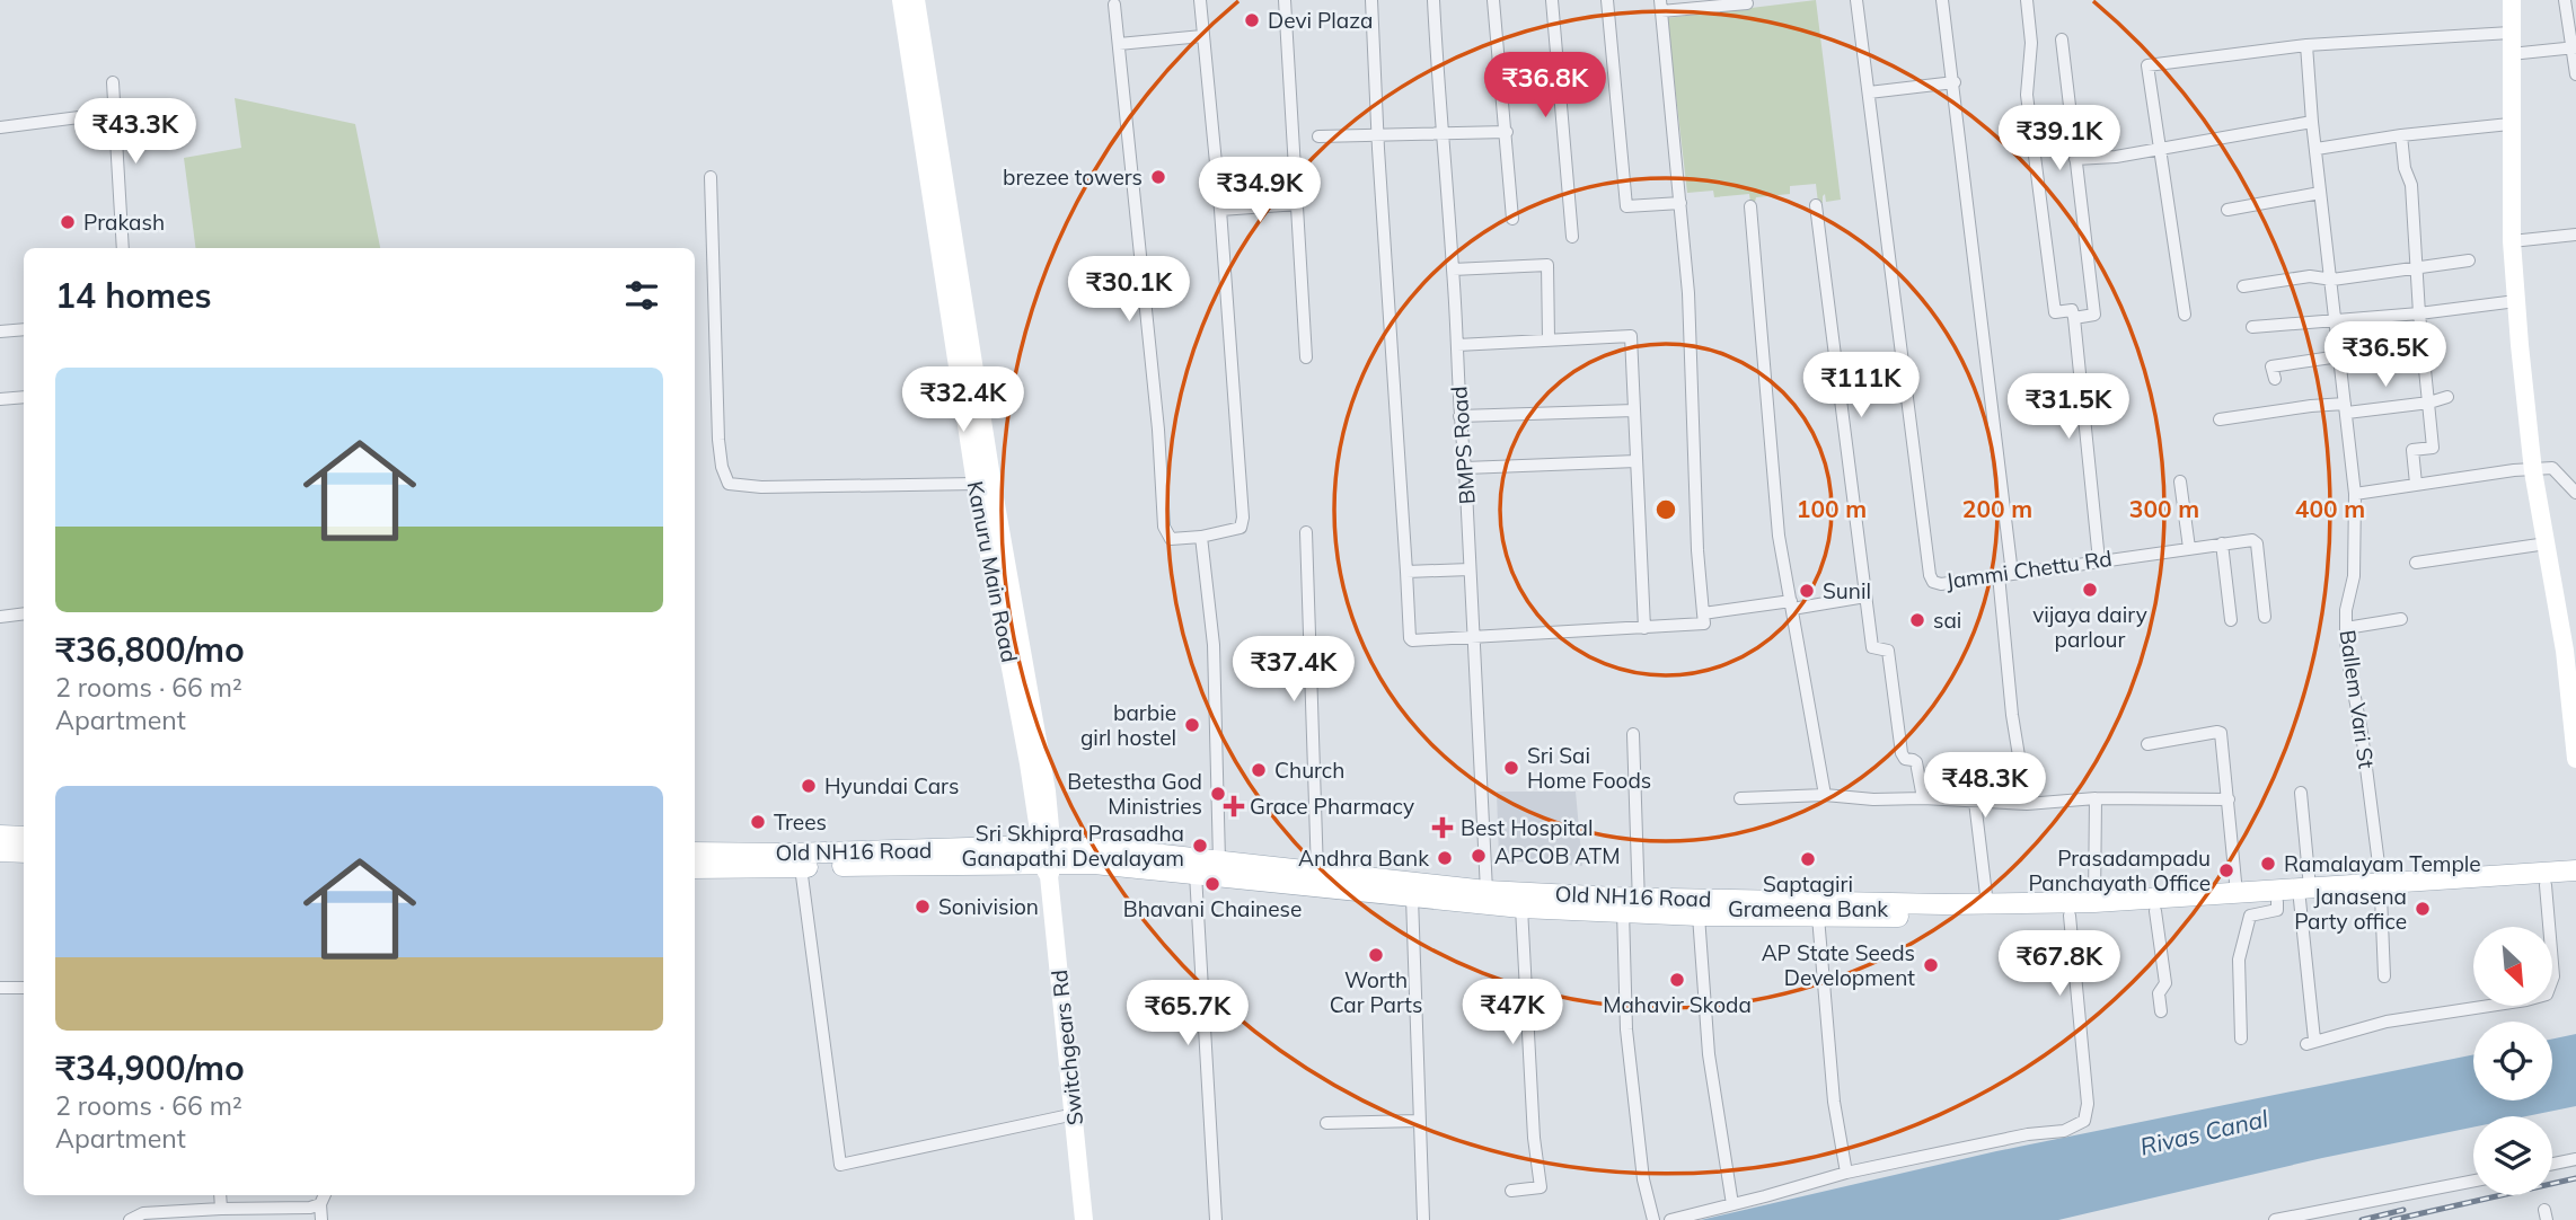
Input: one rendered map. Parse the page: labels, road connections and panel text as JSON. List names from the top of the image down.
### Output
{
  "streets": {
    "main road": ["Kanuru Main Road", "Old NH16 Road", "Switchgears Rd"],
    "street": ["BMPS Road", "Jammi Chettu Rd", "Ballem Vari St"]
  },
  "crossings": [
    ["BMPS Road", "Old NH16 Road"],
    ["Kanuru Main Road", "Old NH16 Road"],
    ["Kanuru Main Road", "Switchgears Rd"],
    ["Ballem Vari St", "Old NH16 Road"],
    ["Old NH16 Road", "Switchgears Rd"]
  ],
  "water": ["Rivas Canal"],
  "places": {
    "other": [
      "Devi Plaza",
      "brezee towers",
      "Prakash",
      "vijaya dairy parlour",
      "Sunil",
      "sai",
      "barbie girl hostel",
      "Sri Sai Home Foods",
      "Church",
      "Hyundai Cars",
      "Betestha God Ministries",
      "Trees",
      "Sri Skhipra Prasadha Ganapathi Devalayam",
      "APCOB ATM",
      "Andhra Bank",
      "Saptagiri Grameena Bank",
      "Ramalayam Temple",
      "Prasadampadu Panchayath Office",
      "Bhavani Chainese",
      "Sonivision",
      "Janasena Party office",
      "Worth Car Parts",
      "AP State Seeds Development",
      "Mahavir Skoda"
    ],
    "health": ["Grace Pharmacy", "Best Hospital"]
  },
  "north": "bottom right",
  "page": {
    "price": [
      "₹36.8K",
      "₹43.3K",
      "₹39.1K",
      "₹34.9K",
      "₹30.1K",
      "₹36.5K",
      "₹111K",
      "₹32.4K",
      "₹31.5K",
      "₹37.4K",
      "₹48.3K",
      "₹67.8K",
      "₹47K",
      "₹65.7K"
    ],
    "heading": "14 homes",
    "list": [
      {
        "name": "₹36,800/mo",
        "note": "2 rooms · 66 m² · Apartment"
      },
      {
        "name": "₹34,900/mo",
        "note": "2 rooms · 66 m² · Apartment"
      }
    ]
  },
  "rings": [
    "100 m",
    "200 m",
    "300 m",
    "400 m"
  ]
}
